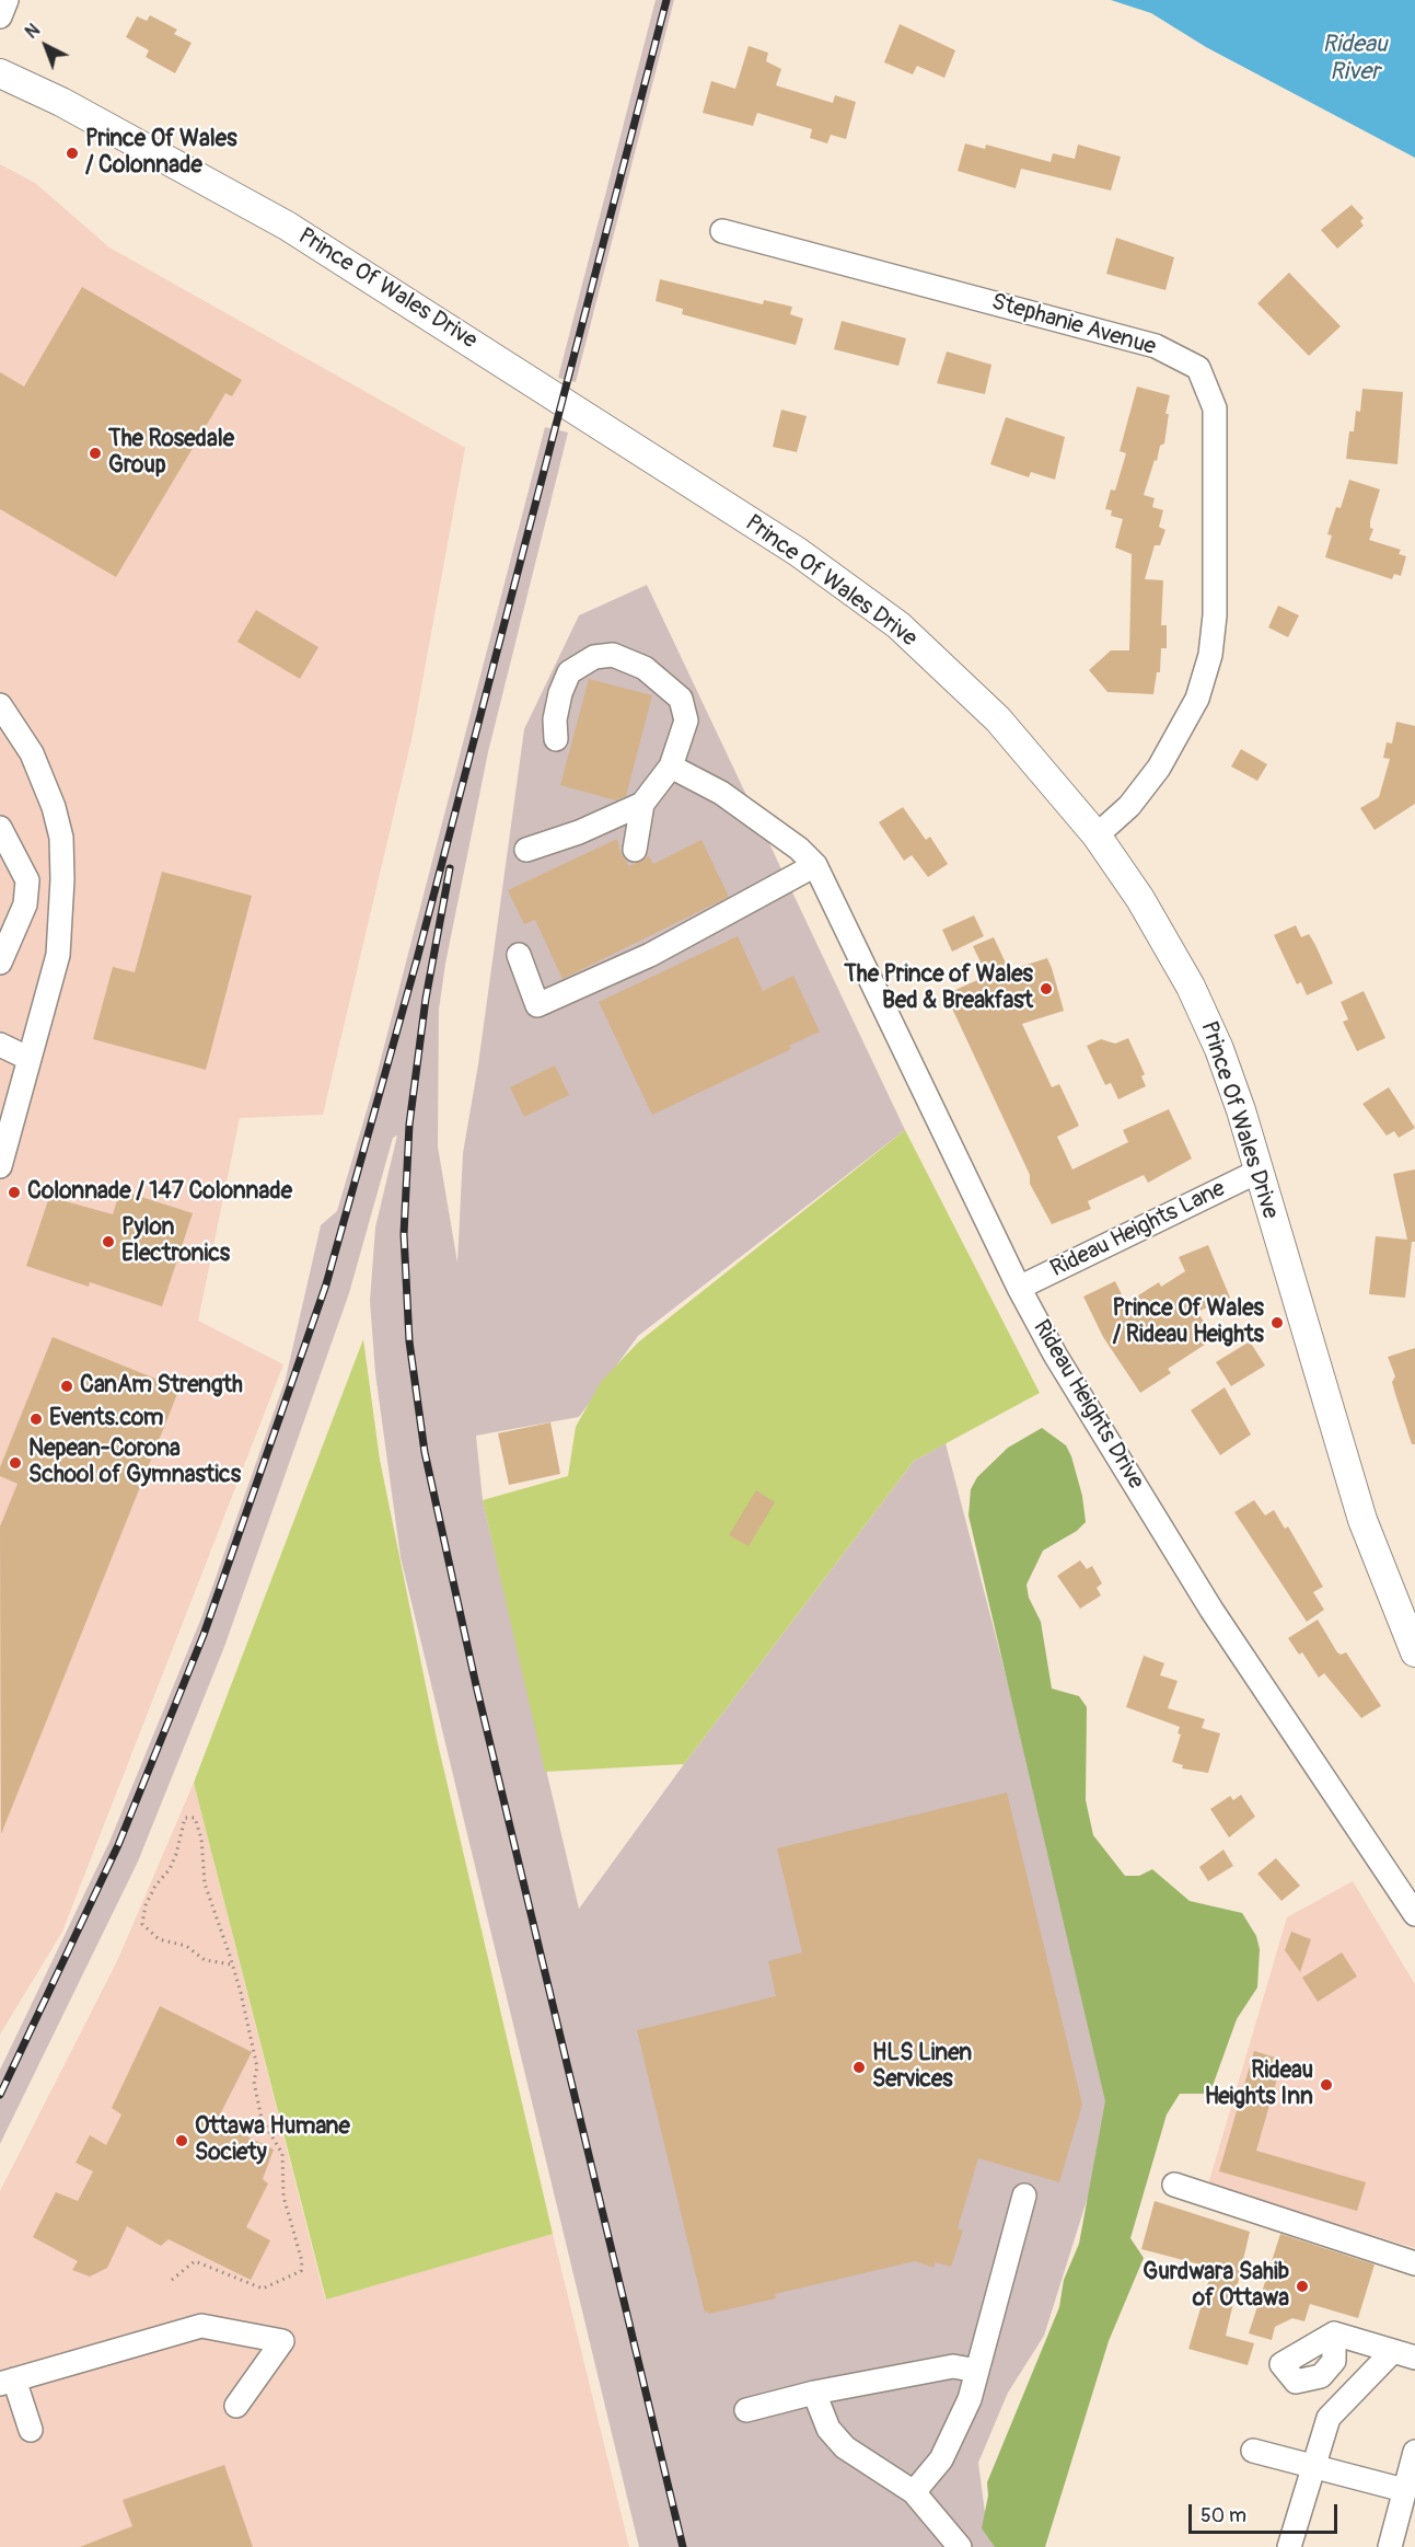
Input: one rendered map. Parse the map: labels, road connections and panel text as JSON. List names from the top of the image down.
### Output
{
  "streets": {
    "main road": ["Prince Of Wales Drive"],
    "street": ["Stephanie Avenue", "Rideau Heights Lane", "Rideau Heights Drive"]
  },
  "crossings": [
    ["Prince Of Wales Drive", "Stephanie Avenue"],
    ["Prince Of Wales Drive", "Rideau Heights Lane"],
    ["Rideau Heights Lane", "Rideau Heights Drive"]
  ],
  "water": ["Rideau River"],
  "places": [
    "Prince Of Wales / Colonnade",
    "The Rosedale Group",
    "The Prince of Wales Bed & Breakfast",
    "Colonnade / 147 Colonnade",
    "Pylon Electronics",
    "Prince Of Wales / Rideau Heights",
    "CanAm Strength",
    "Events.com",
    "Nepean-Corona School of Gymnastics",
    "HLS Linen Services",
    "Rideau Heights Inn",
    "Ottawa Humane Society",
    "Gurdwara Sahib of Ottawa"
  ],
  "scale_bar": "50 m",
  "north": "top left"
}
